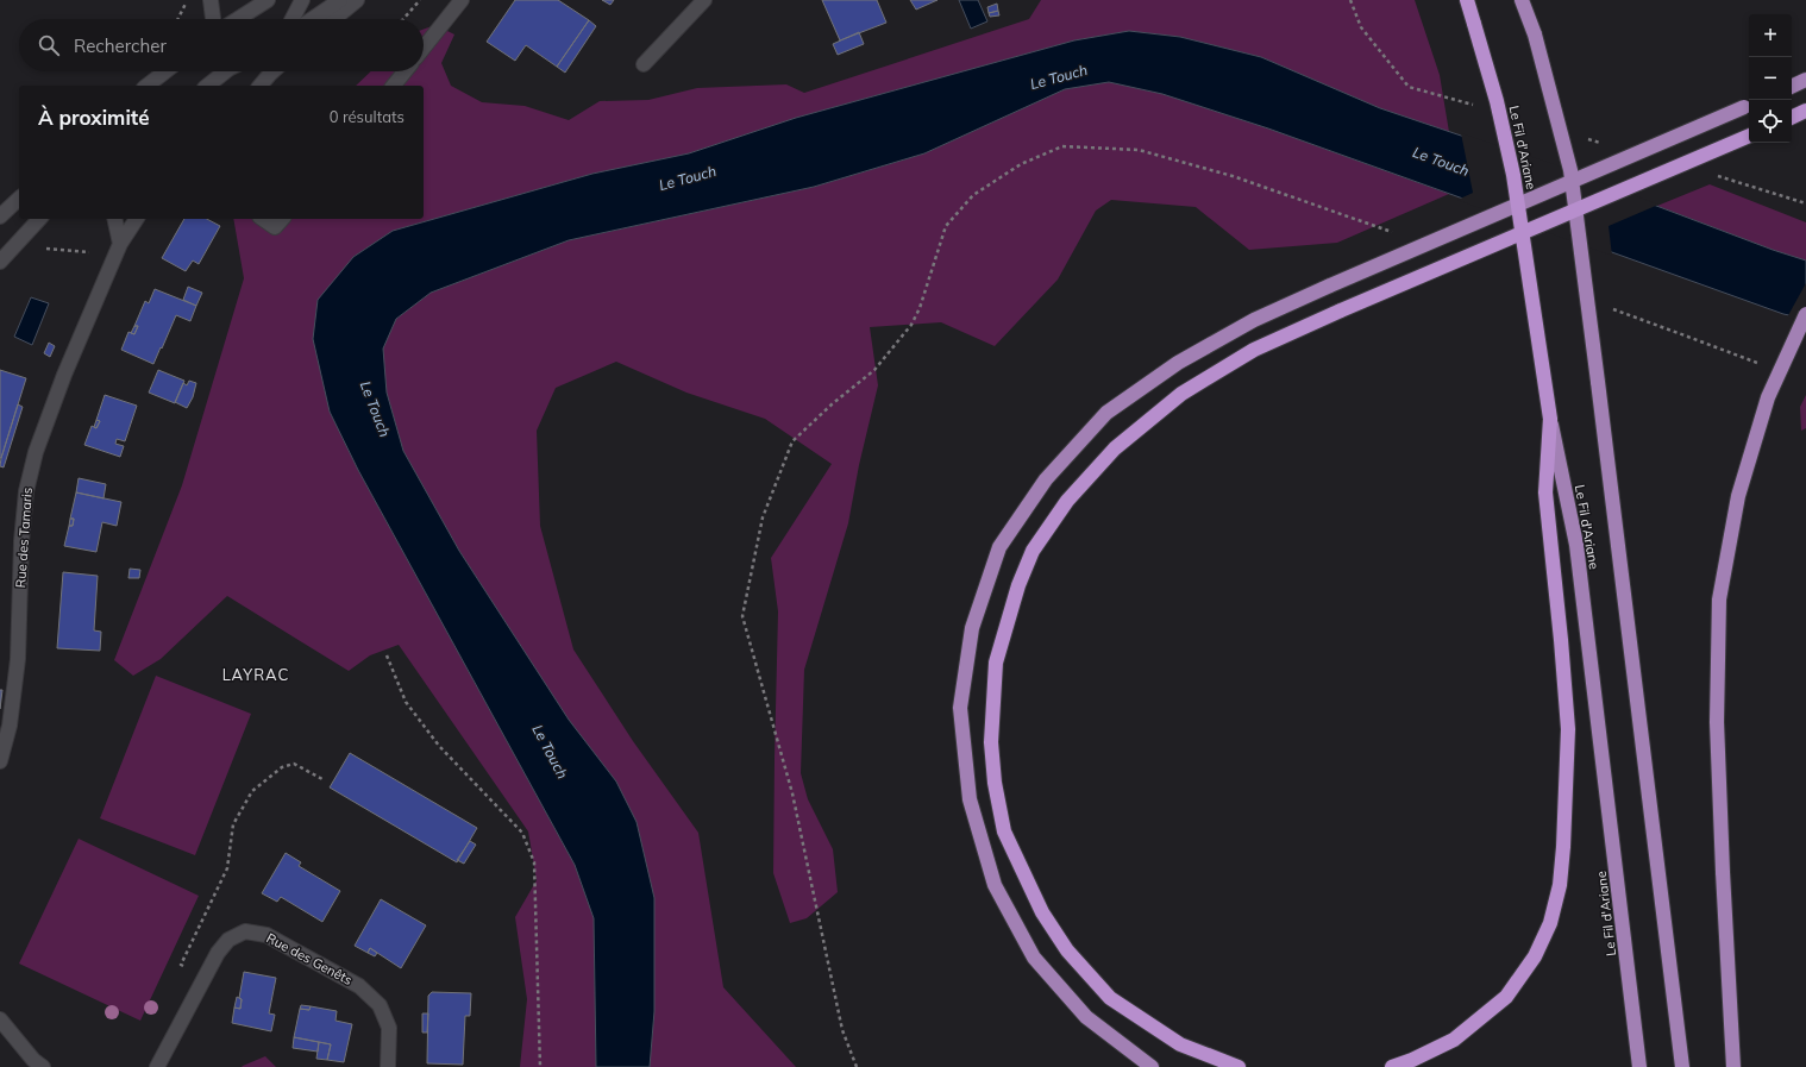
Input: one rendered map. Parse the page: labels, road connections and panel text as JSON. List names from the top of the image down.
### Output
{
  "streets": {
    "highway": ["Le Fil d'Ariane"],
    "street": ["Rue des Tamaris", "Rue des Genêts"]
  },
  "districts": ["LAYRAC"],
  "water": ["Le Touch"],
  "page": {
    "map_buttons": ["+", "−"],
    "search": "Rechercher",
    "heading": ["À proximité", "0 résultats"]
  }
}
